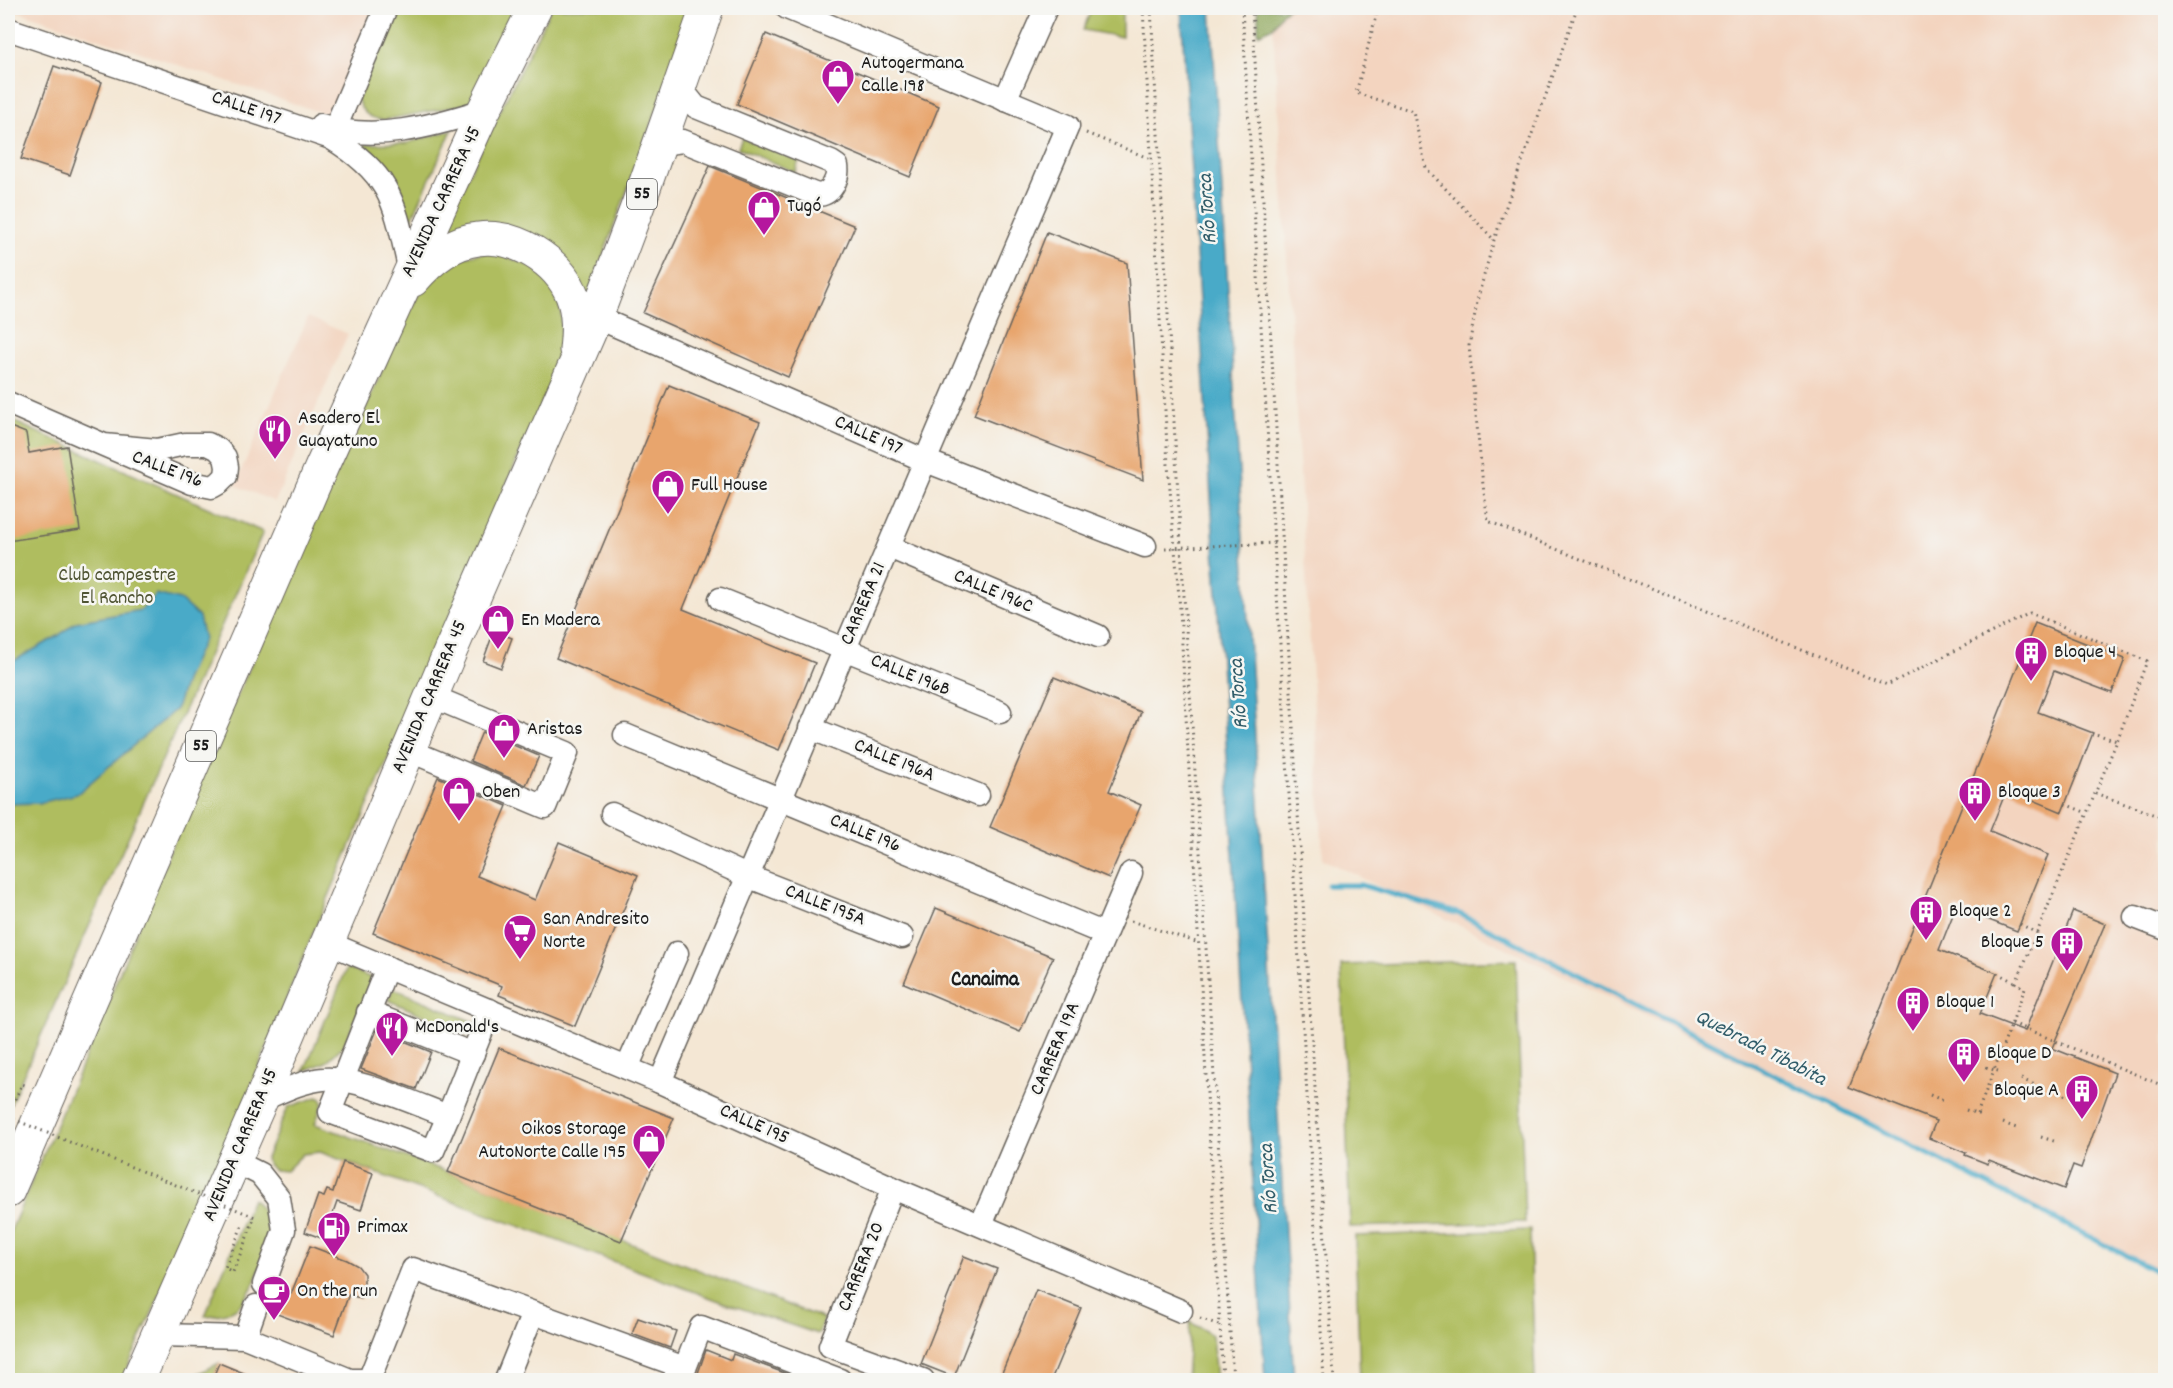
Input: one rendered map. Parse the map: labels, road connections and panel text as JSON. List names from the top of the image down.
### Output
{
  "streets": {
    "highway": ["55", "AVENIDA CARRERA 45"],
    "street": [
      "CALLE 197",
      "CALLE 196",
      "CALLE 196C",
      "CARRERA 21",
      "CALLE 196B",
      "CALLE 196A",
      "CALLE 195A",
      "CARRERA 19A",
      "CALLE 195",
      "CARRERA 20"
    ]
  },
  "crossings": [
    ["CALLE 197", "AVENIDA CARRERA 45"],
    ["CALLE 197", "CARRERA 21"],
    ["AVENIDA CARRERA 45", "CALLE 195"],
    ["CALLE 196", "CARRERA 21"],
    ["CALLE 196", "CARRERA 19A"],
    ["CALLE 196C", "CARRERA 21"],
    ["CARRERA 21", "CALLE 196B"],
    ["CARRERA 21", "CALLE 196A"],
    ["CARRERA 21", "CALLE 195A"],
    ["CARRERA 21", "CALLE 195"],
    ["CARRERA 19A", "CALLE 195"],
    ["CALLE 195", "CARRERA 20"]
  ],
  "districts": ["Canaima"],
  "water": ["Río Torca", "Quebrada Tibabita"],
  "parks": ["Club campestre El Rancho"],
  "places": {
    "shop": [
      "Autogermana Calle 198",
      "Tugó",
      "Full House",
      "En Madera",
      "Aristas",
      "Oben",
      "Oikos Storage AutoNorte Calle 195"
    ],
    "restaurant": ["Asadero El Guayatuno", "McDonald's"],
    "building": [
      "Bloque 4",
      "Bloque 3",
      "Bloque 2",
      "Bloque 5",
      "Bloque 1",
      "Bloque D",
      "Bloque A"
    ],
    "supermarket": ["San Andresito Norte"],
    "fuel station": ["Primax"],
    "cafe": ["On the run"]
  }
}
